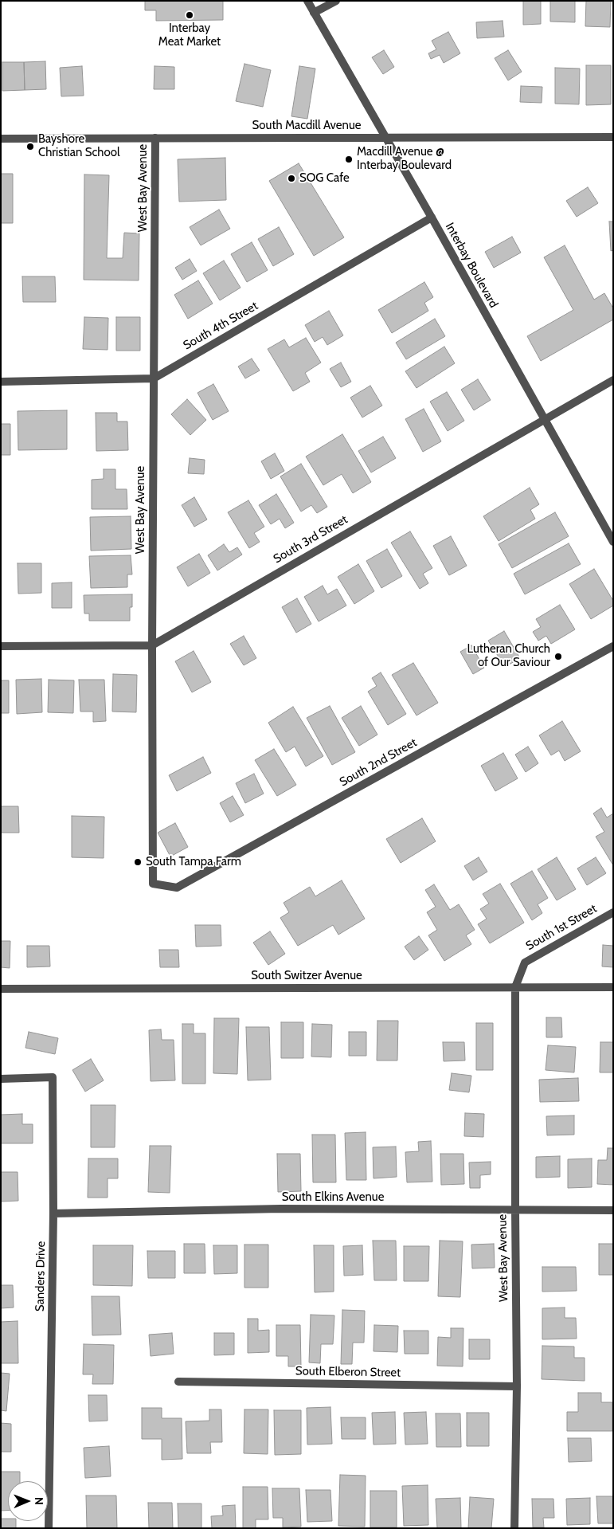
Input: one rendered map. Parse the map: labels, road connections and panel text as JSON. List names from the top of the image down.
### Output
{
  "streets": {
    "street": [
      "South Macdill Avenue",
      "West Bay Avenue",
      "Interbay Boulevard",
      "South 4th Street",
      "South 3rd Street",
      "South 2nd Street",
      "South 1st Street",
      "South Switzer Avenue",
      "South Elkins Avenue",
      "Sanders Drive",
      "South Elberon Street"
    ]
  },
  "crossings": [
    ["South Macdill Avenue", "West Bay Avenue"],
    ["South Macdill Avenue", "Interbay Boulevard"],
    ["West Bay Avenue", "South 4th Street"],
    ["West Bay Avenue", "South 3rd Street"],
    ["West Bay Avenue", "South 2nd Street"],
    ["West Bay Avenue", "South 1st Street"],
    ["West Bay Avenue", "South Switzer Avenue"],
    ["West Bay Avenue", "South Elkins Avenue"],
    ["West Bay Avenue", "South Elberon Street"],
    ["Interbay Boulevard", "South 4th Street"],
    ["Interbay Boulevard", "South 3rd Street"],
    ["South 1st Street", "South Switzer Avenue"],
    ["South Elkins Avenue", "Sanders Drive"]
  ],
  "places": [
    "Interbay Meat Market",
    "Bayshore Christian School",
    "Macdill Avenue @ Interbay Boulevard",
    "SOG Cafe",
    "Lutheran Church of Our Saviour",
    "South Tampa Farm"
  ],
  "north": "right"
}
